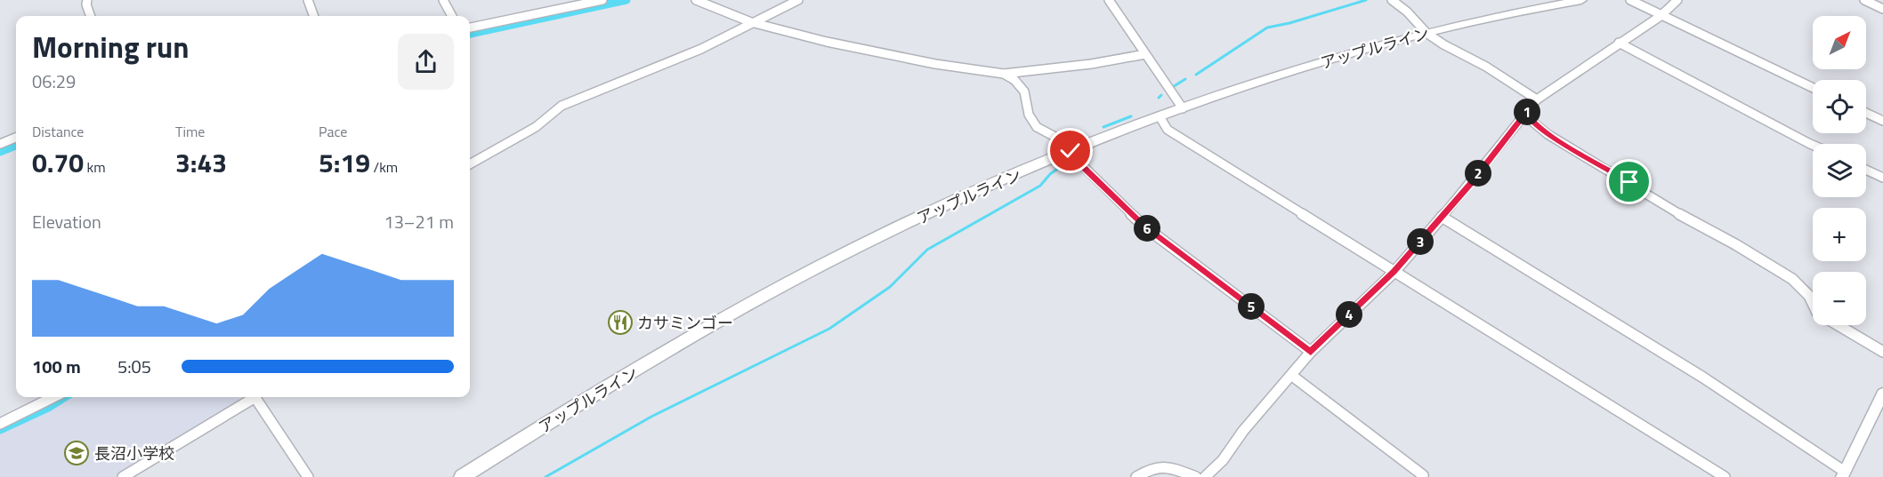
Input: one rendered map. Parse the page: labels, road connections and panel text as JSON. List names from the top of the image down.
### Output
{
  "streets": {
    "highway": ["アップルライン"]
  },
  "places": {
    "restaurant": ["カサミンゴー"],
    "school or university": ["長沼小学校"]
  },
  "north": "top right",
  "page": {
    "map_buttons": ["+", "−"],
    "heading": ["Morning run", "06:29"],
    "pins": [
      "1",
      "2",
      "6",
      "3",
      "5",
      "4"
    ],
    "stats": [
      ["Distance", "0.70 km"],
      ["Time", "3:43"],
      ["Pace", "5:19 /km"]
    ],
    "chart": ["Elevation", "13–21 m"],
    "list": [
      {
        "name": "100 m",
        "note": "5:05"
      }
    ]
  }
}
